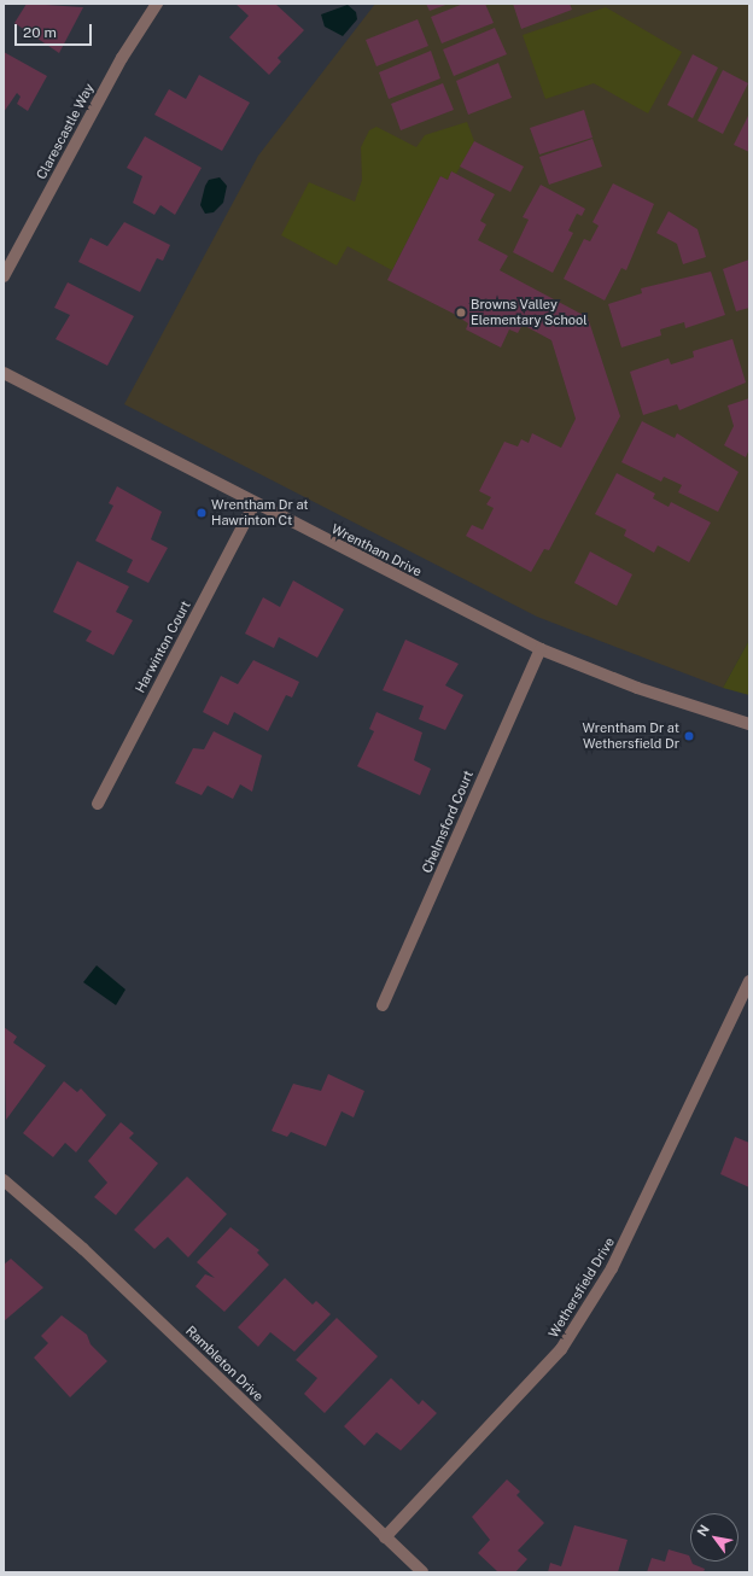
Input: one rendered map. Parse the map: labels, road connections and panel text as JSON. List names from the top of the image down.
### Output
{
  "streets": {
    "street": [
      "Clarescastle Way",
      "Wrentham Drive",
      "Harwinton Court",
      "Chelmsford Court",
      "Wethersfield Drive",
      "Rambleton Drive"
    ]
  },
  "crossings": [
    ["Wrentham Drive", "Harwinton Court"],
    ["Wrentham Drive", "Chelmsford Court"],
    ["Wethersfield Drive", "Rambleton Drive"]
  ],
  "places": ["Browns Valley Elementary School", "Wrentham Dr at Hawrinton Ct", "Wrentham Dr at Wethersfield Dr"],
  "scale_bar": "20 m",
  "north": "top left"
}
